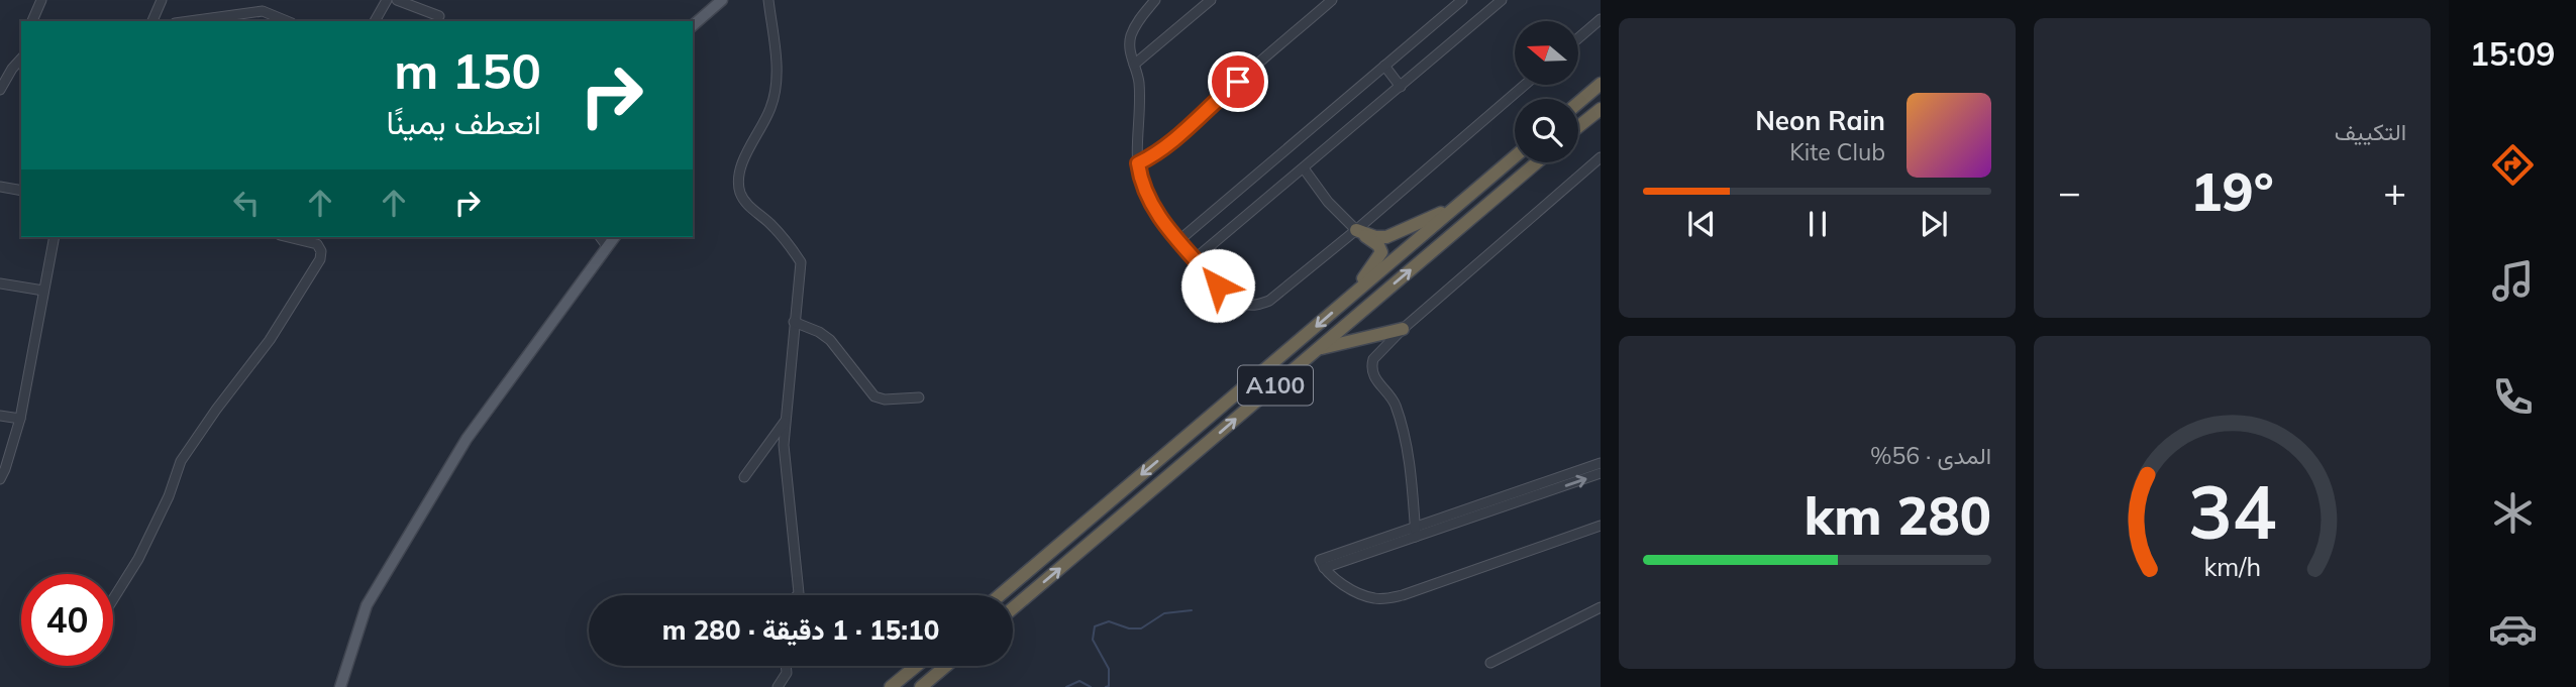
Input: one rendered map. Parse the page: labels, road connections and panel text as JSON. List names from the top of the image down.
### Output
{
  "streets": {
    "highway": ["A100"]
  },
  "north": "left",
  "page": {
    "tabs": "15:09",
    "tile": [
      "التكييف",
      ["المدى · 56%", "280 km"]
    ],
    "turn": ["150 m", "انعطف يمينًا"],
    "song": ["Neon Rain", "Kite Club"],
    "heat": ["−", "19°", "+"],
    "limit": "40",
    "trip": "15:10 · 1 دقيقة · 280 m",
    "gauge": ["34", "km/h"]
  }
}
